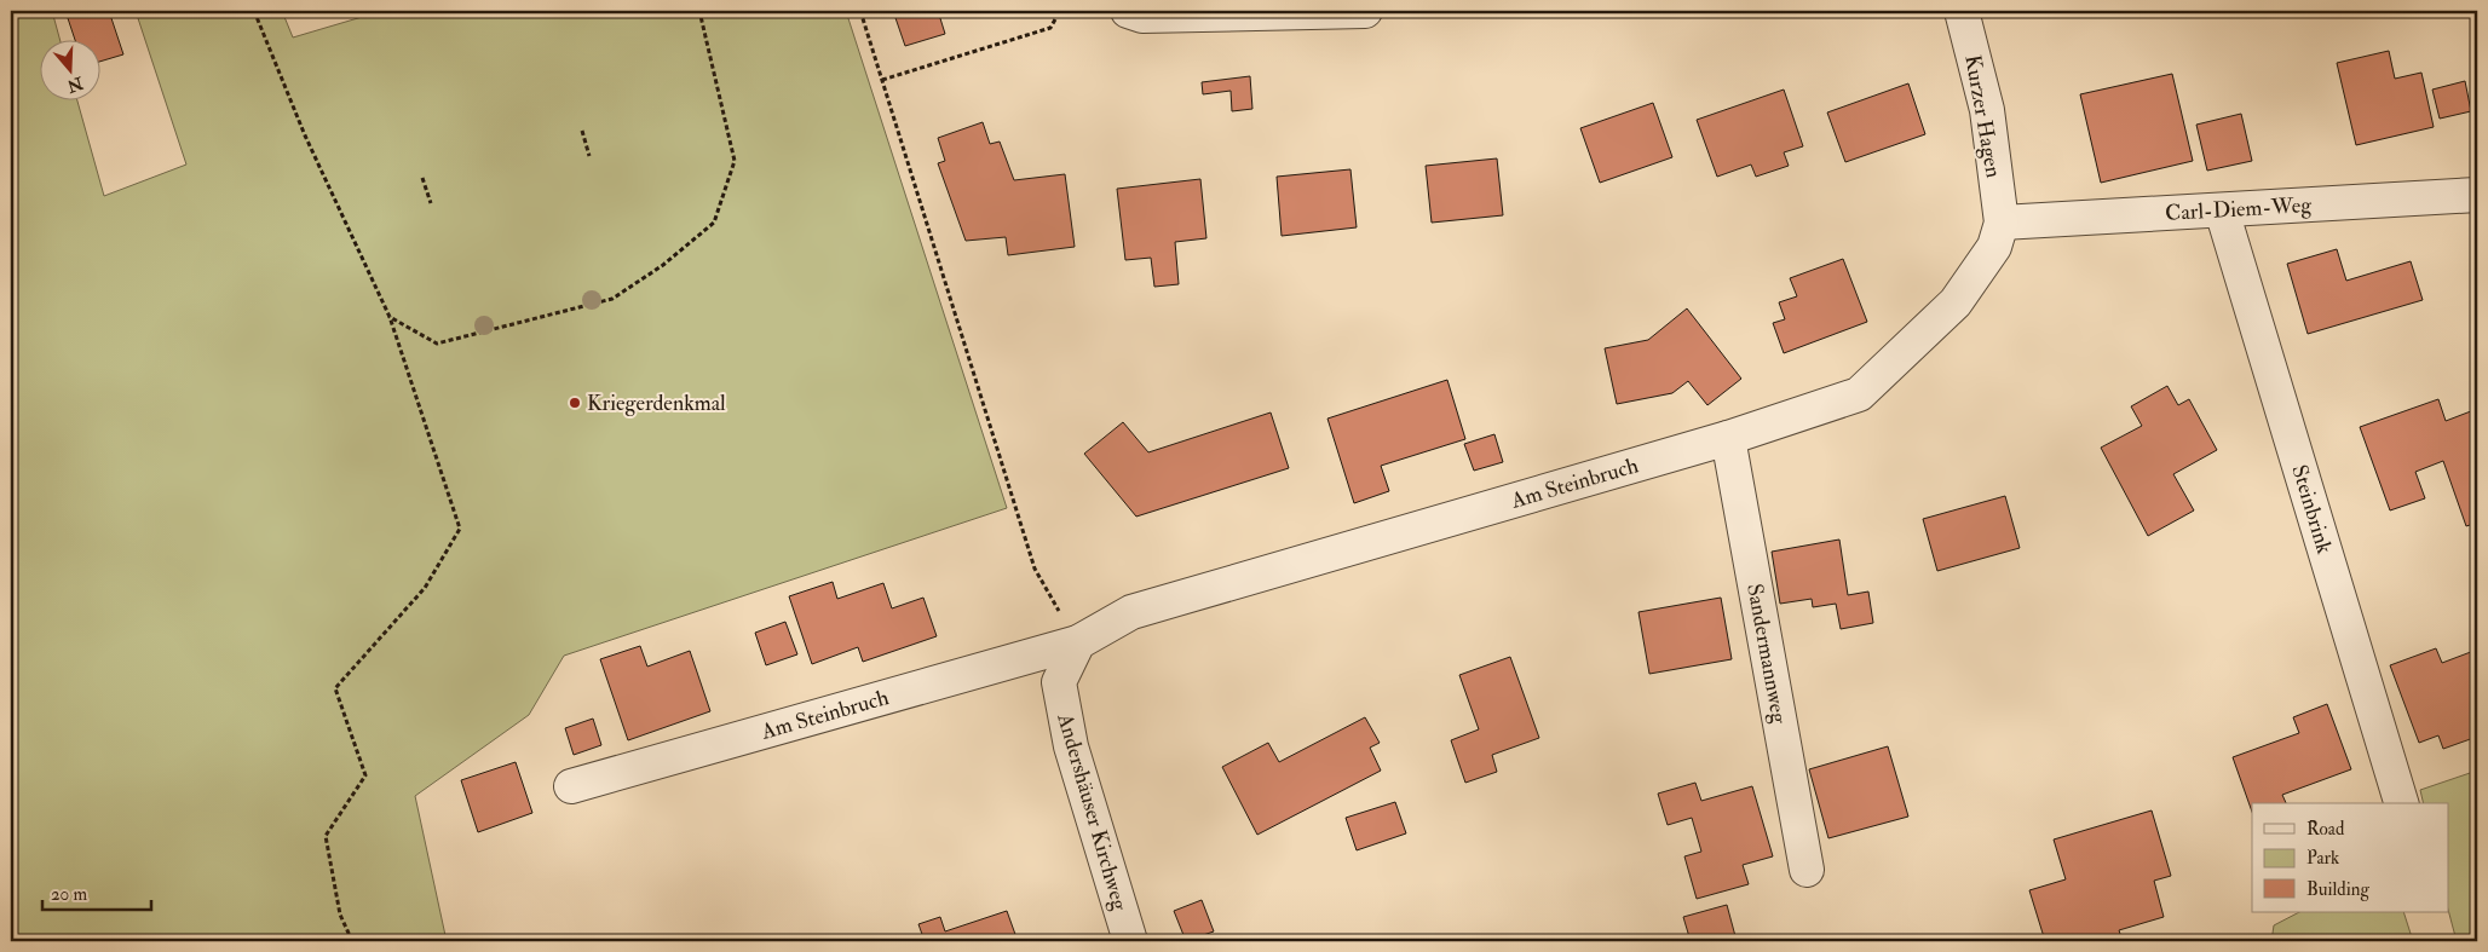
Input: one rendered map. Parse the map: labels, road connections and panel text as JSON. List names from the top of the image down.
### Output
{
  "streets": {
    "street": [
      "Kurzer Hagen",
      "Carl-Diem-Weg",
      "Am Steinbruch",
      "Steinbrink",
      "Sandermannweg",
      "Andershäuser Kirchweg"
    ]
  },
  "crossings": [
    ["Kurzer Hagen", "Carl-Diem-Weg"],
    ["Kurzer Hagen", "Am Steinbruch"],
    ["Carl-Diem-Weg", "Am Steinbruch"],
    ["Carl-Diem-Weg", "Steinbrink"],
    ["Am Steinbruch", "Sandermannweg"],
    ["Am Steinbruch", "Andershäuser Kirchweg"]
  ],
  "places": ["Kriegerdenkmal"],
  "legend": ["Road", "Park", "Building"],
  "scale_bar": "20 m",
  "north": "bottom"
}
